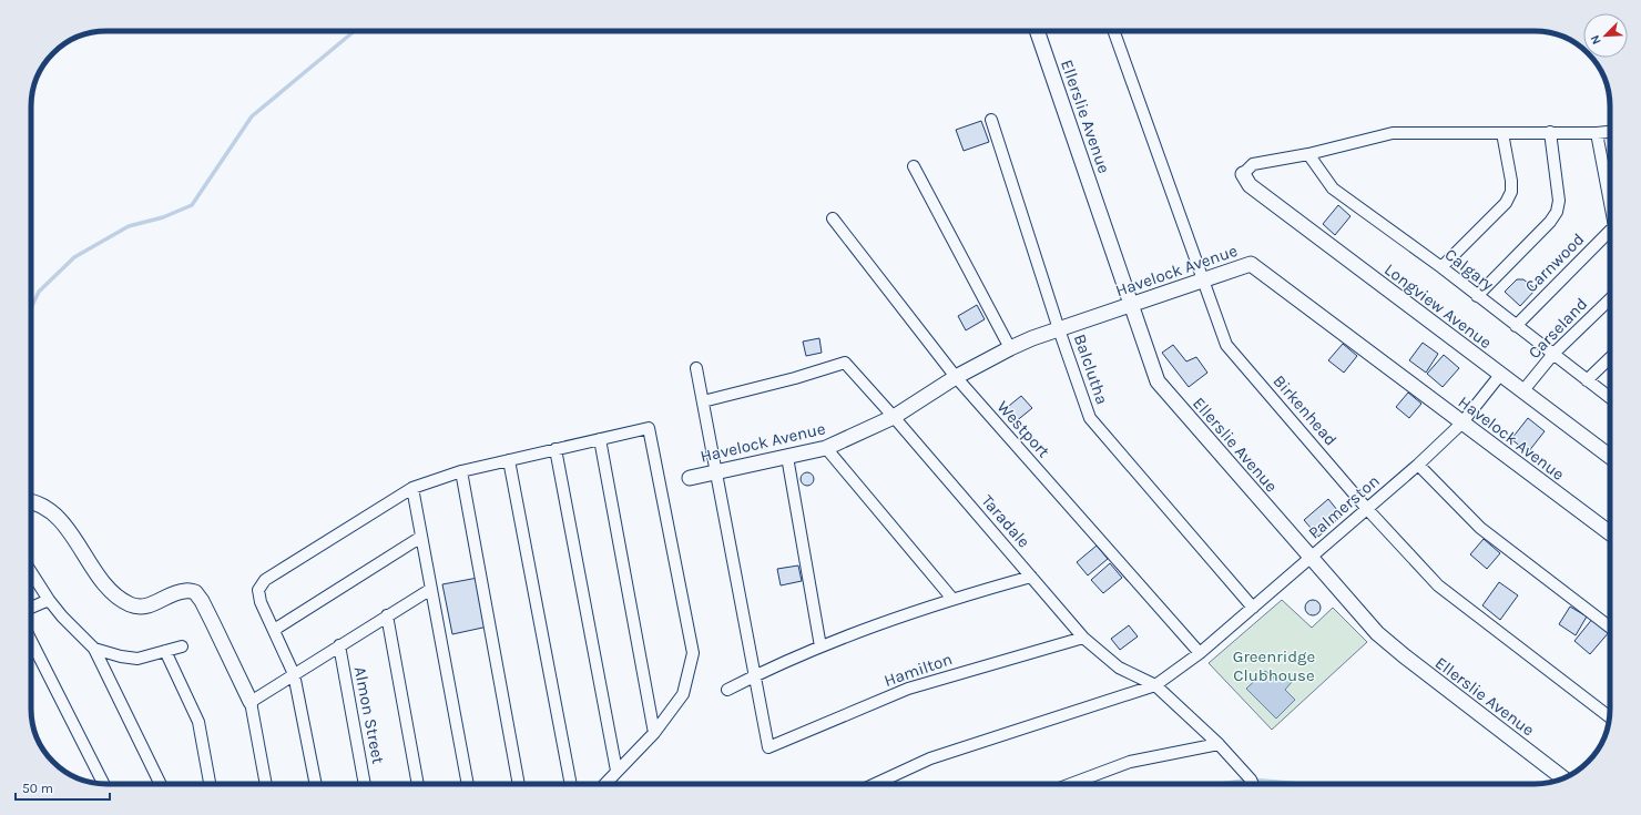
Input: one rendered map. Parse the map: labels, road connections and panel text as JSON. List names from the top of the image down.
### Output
{
  "streets": {
    "street": [
      "Ellerslie Avenue",
      "Carnwood",
      "Calgary",
      "Havelock Avenue",
      "Longview Avenue",
      "Carseland",
      "Balclutha",
      "Birkenhead",
      "Westport",
      "Palmerston",
      "Taradale",
      "Hamilton",
      "Almon Street"
    ]
  },
  "crossings": [
    ["Ellerslie Avenue", "Havelock Avenue"],
    ["Ellerslie Avenue", "Palmerston"],
    ["Carnwood", "Calgary"],
    ["Calgary", "Carseland"],
    ["Havelock Avenue", "Balclutha"],
    ["Havelock Avenue", "Birkenhead"],
    ["Havelock Avenue", "Westport"],
    ["Havelock Avenue", "Palmerston"],
    ["Havelock Avenue", "Taradale"],
    ["Longview Avenue", "Carseland"],
    ["Longview Avenue", "Palmerston"],
    ["Balclutha", "Palmerston"],
    ["Birkenhead", "Palmerston"],
    ["Westport", "Palmerston"],
    ["Palmerston", "Taradale"],
    ["Taradale", "Hamilton"]
  ],
  "parks": ["Greenridge Clubhouse"],
  "scale_bar": "50 m",
  "north": "bottom left"
}
